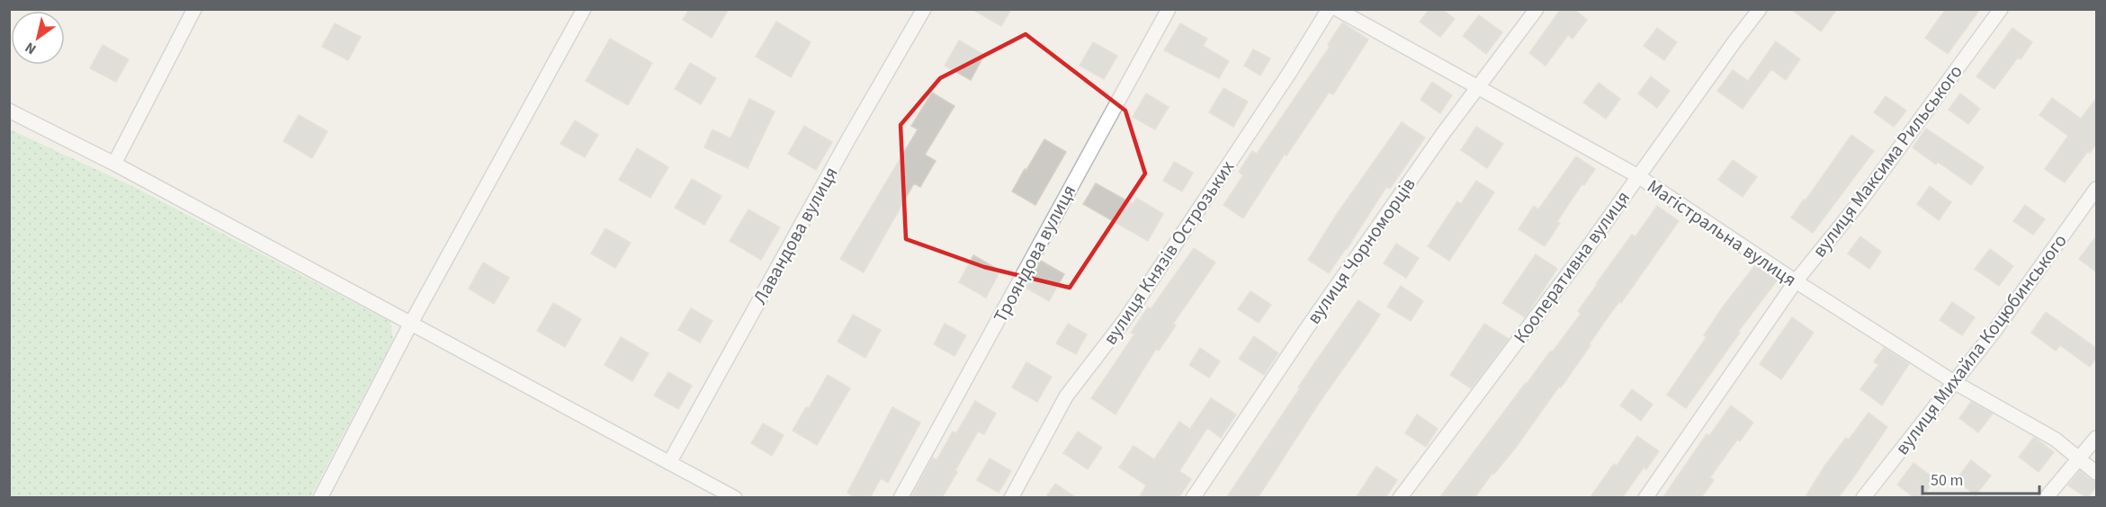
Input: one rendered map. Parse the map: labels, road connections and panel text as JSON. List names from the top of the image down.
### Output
{
  "streets": {
    "street": [
      "вулиця Максима Рильського",
      "Магістральна вулиця",
      "Лавандова вулиця",
      "вулиця Чорноморців",
      "вулиця Князів Острозьких",
      "Трояндова вулиця",
      "Кооперативна вулиця",
      "вулиця Михайла Коцюбинського"
    ]
  },
  "crossings": [
    ["вулиця Максима Рильського", "Магістральна вулиця"],
    ["Магістральна вулиця", "вулиця Чорноморців"],
    ["Магістральна вулиця", "Кооперативна вулиця"],
    ["Магістральна вулиця", "вулиця Михайла Коцюбинського"]
  ],
  "scale_bar": "50 m",
  "north": "bottom left"
}
